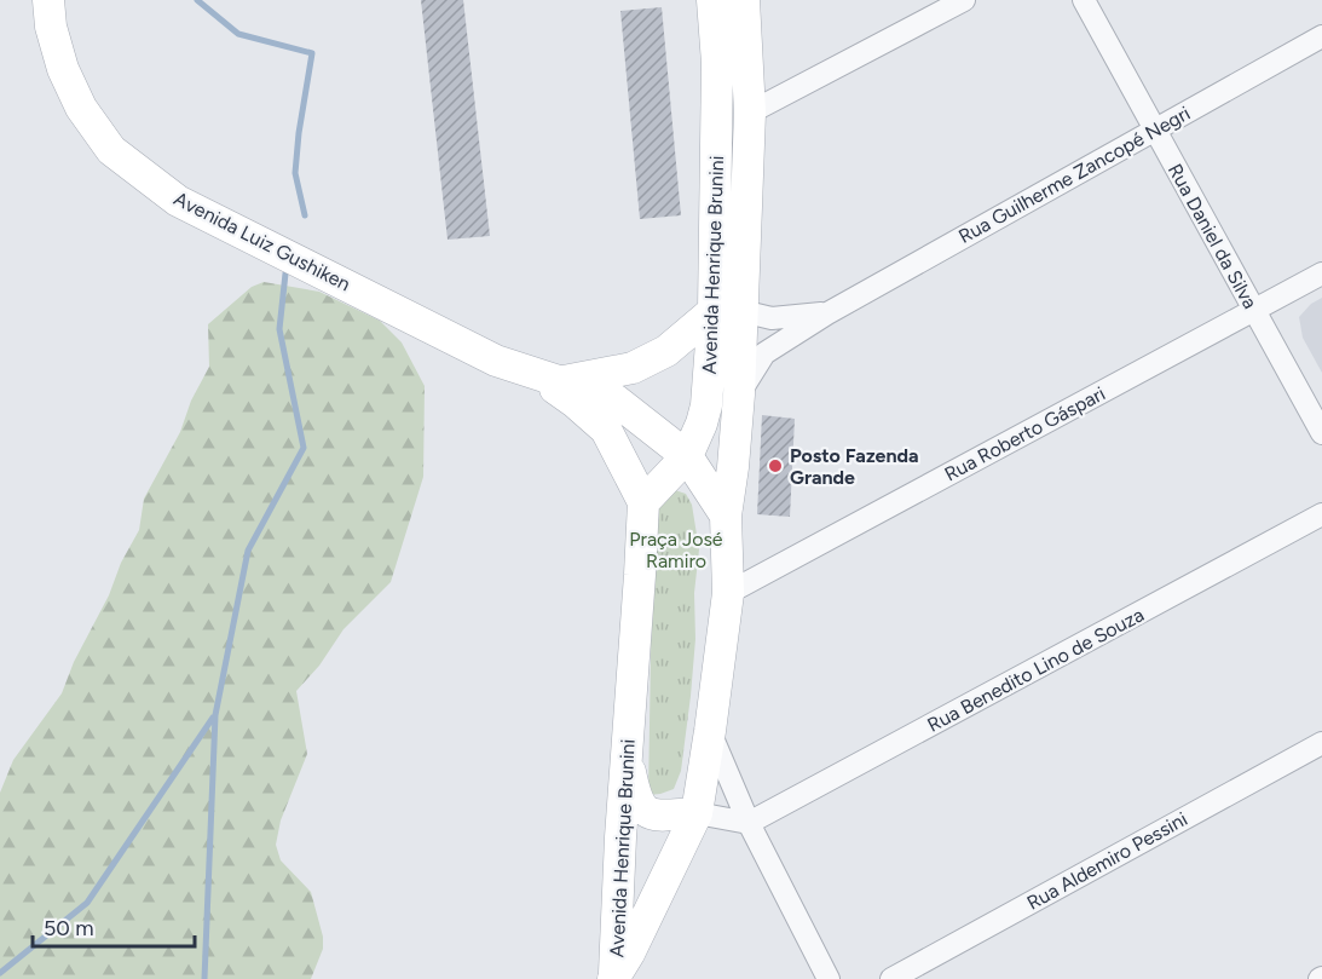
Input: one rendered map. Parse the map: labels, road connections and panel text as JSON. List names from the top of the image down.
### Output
{
  "streets": {
    "main road": ["Avenida Luiz Gushiken", "Avenida Henrique Brunini"],
    "street": [
      "Rua Guilherme Zancopé Negri",
      "Rua Daniel da Silva",
      "Rua Roberto Gáspari",
      "Rua Benedito Lino de Souza",
      "Rua Aldemiro Pessini"
    ]
  },
  "crossings": [
    ["Rua Guilherme Zancopé Negri", "Rua Daniel da Silva"],
    ["Rua Guilherme Zancopé Negri", "Avenida Henrique Brunini"],
    ["Rua Daniel da Silva", "Rua Roberto Gáspari"],
    ["Avenida Luiz Gushiken", "Avenida Henrique Brunini"],
    ["Avenida Henrique Brunini", "Rua Roberto Gáspari"]
  ],
  "parks": ["Praça José Ramiro"],
  "places": ["Posto Fazenda Grande"],
  "scale_bar": "50 m"
}
